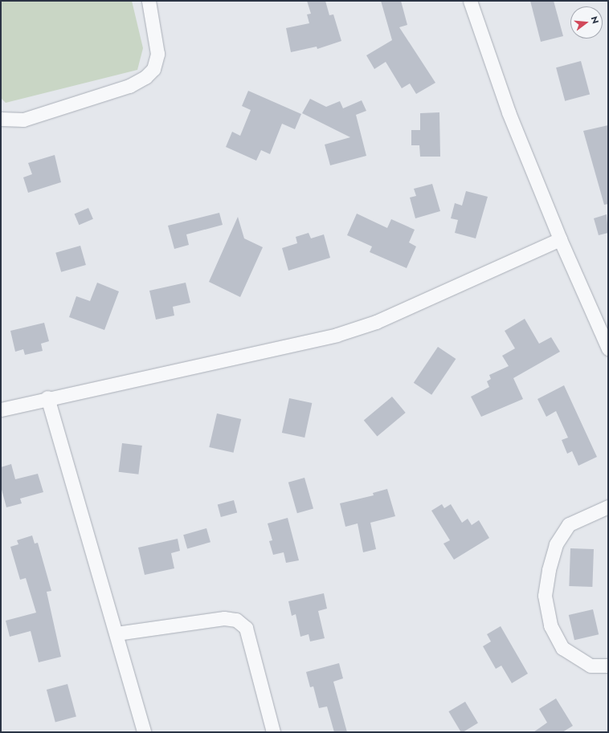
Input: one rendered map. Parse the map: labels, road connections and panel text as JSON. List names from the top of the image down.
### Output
{
  "north": "right"
}
